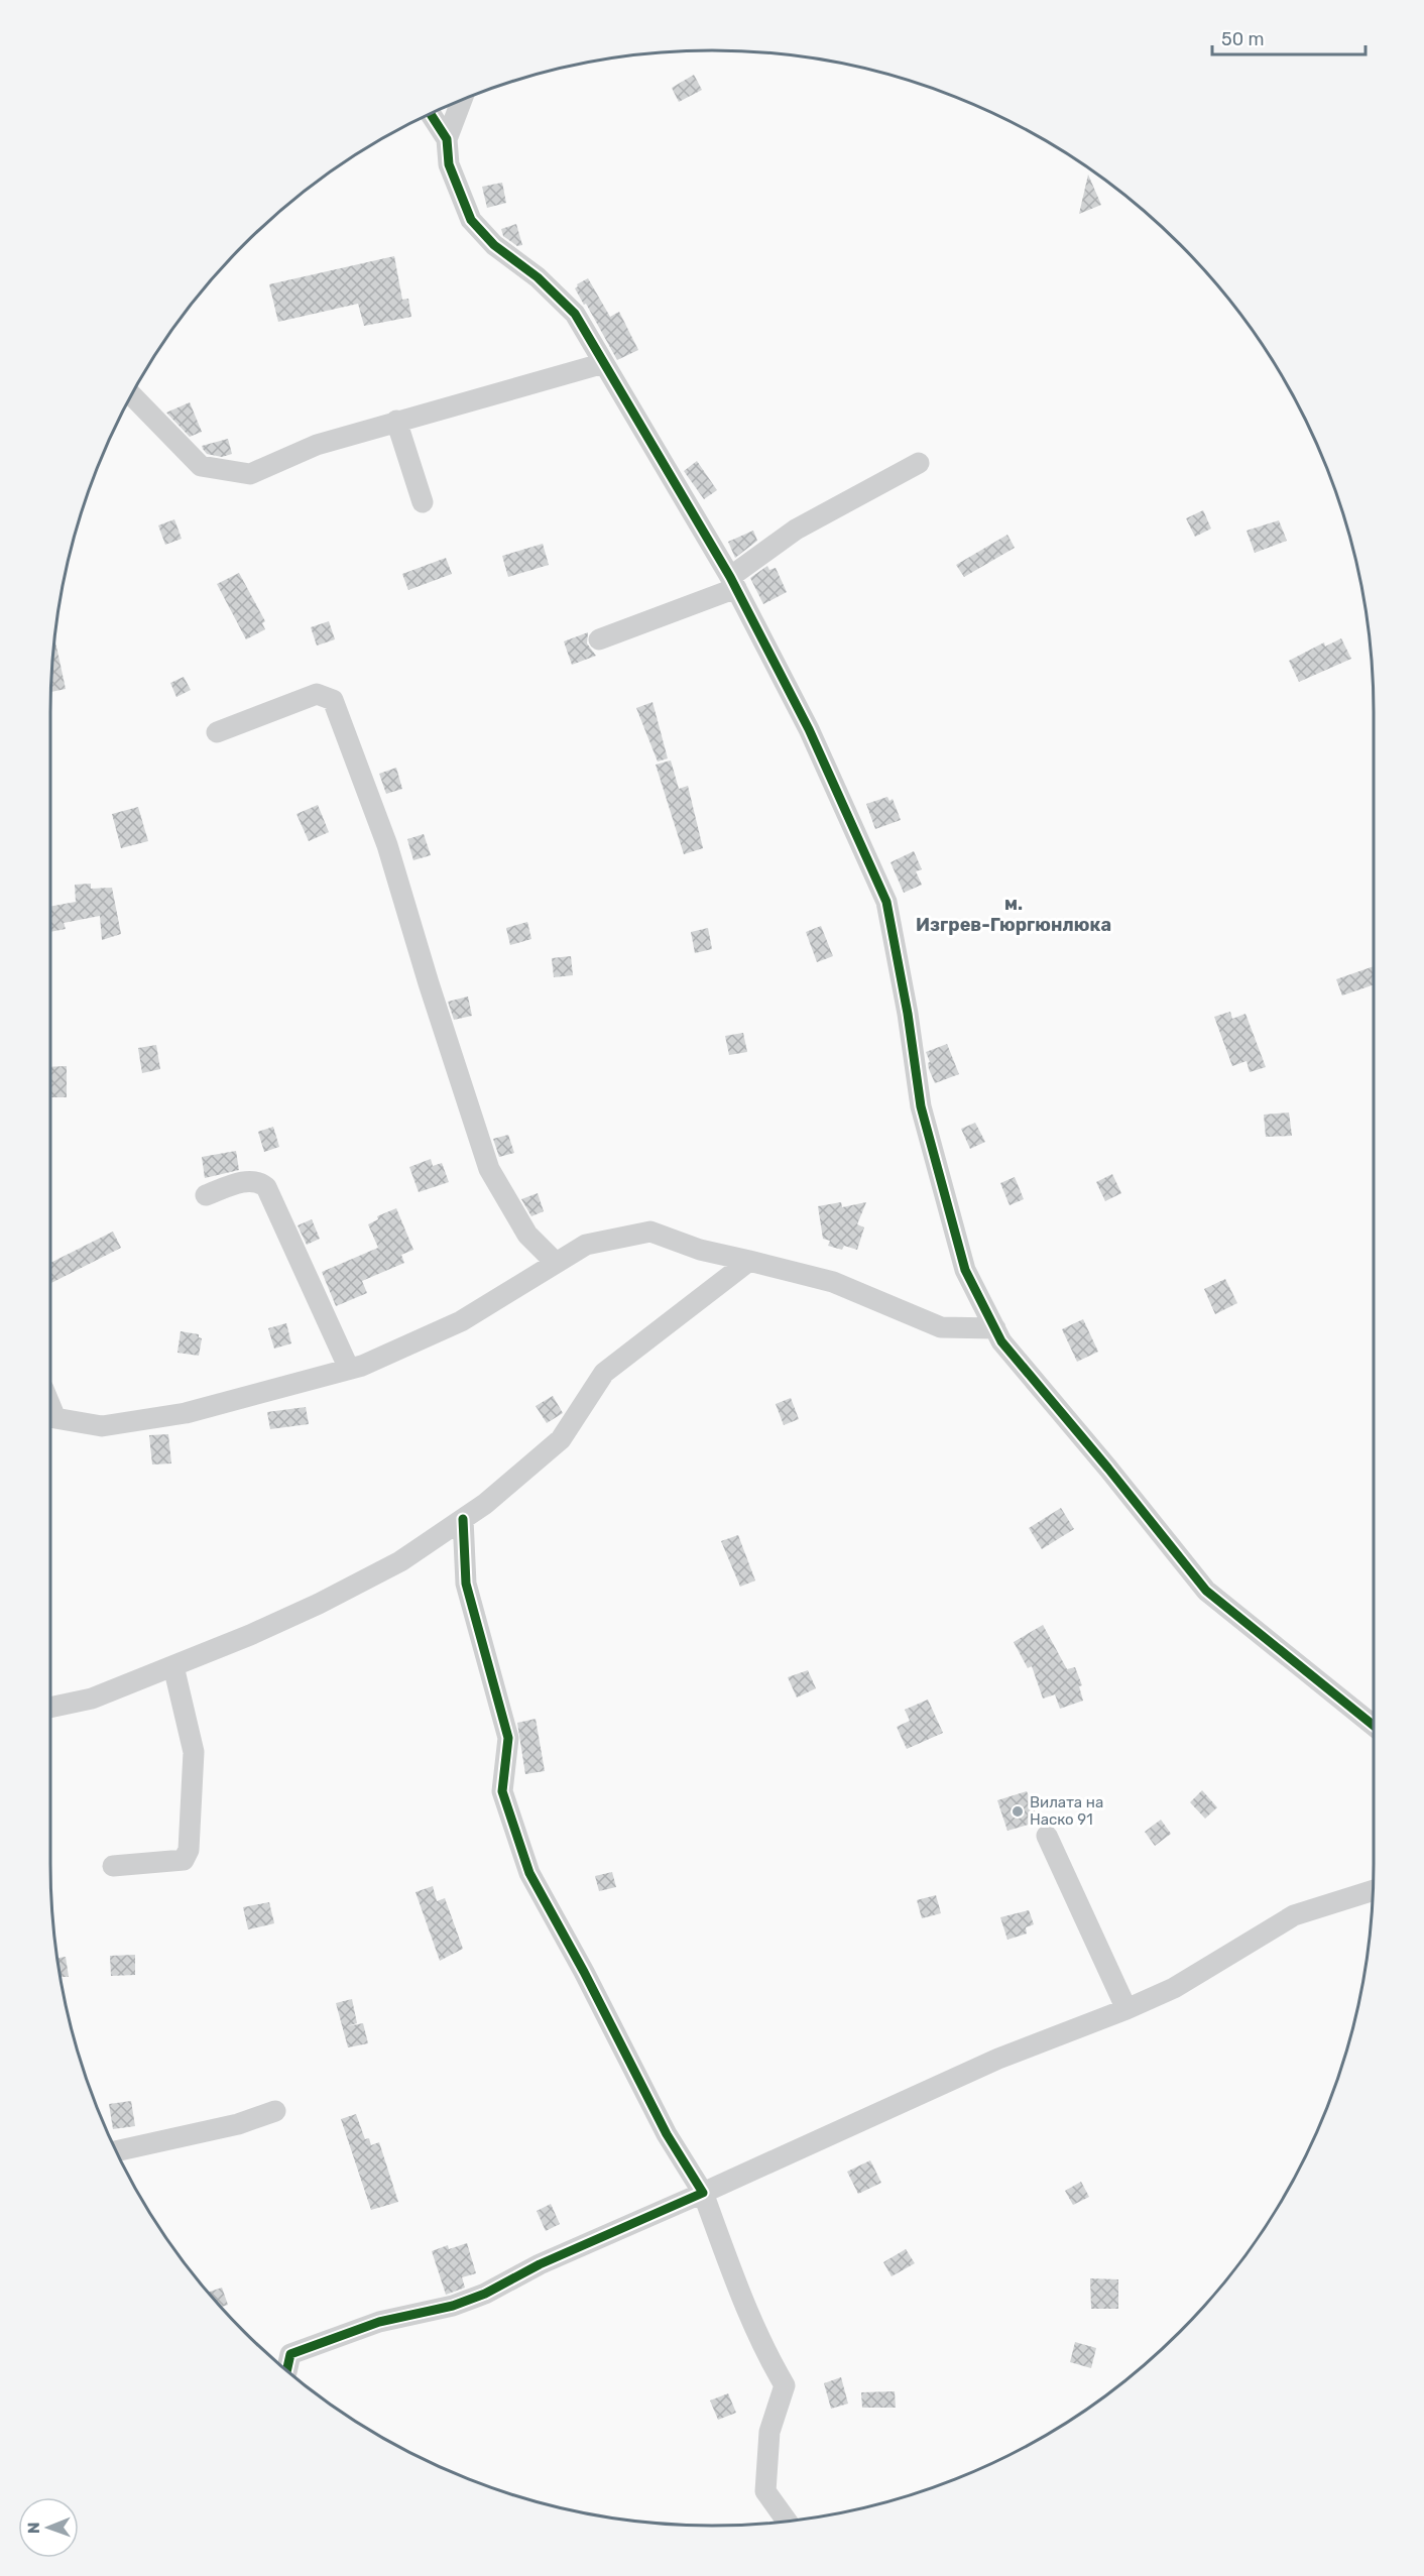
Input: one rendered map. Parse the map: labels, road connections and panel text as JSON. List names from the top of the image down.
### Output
{
  "districts": ["м. Изгрев-Гюргюнлюка"],
  "places": ["Вилата на Наско 91"],
  "scale_bar": "50 m",
  "north": "left"
}
